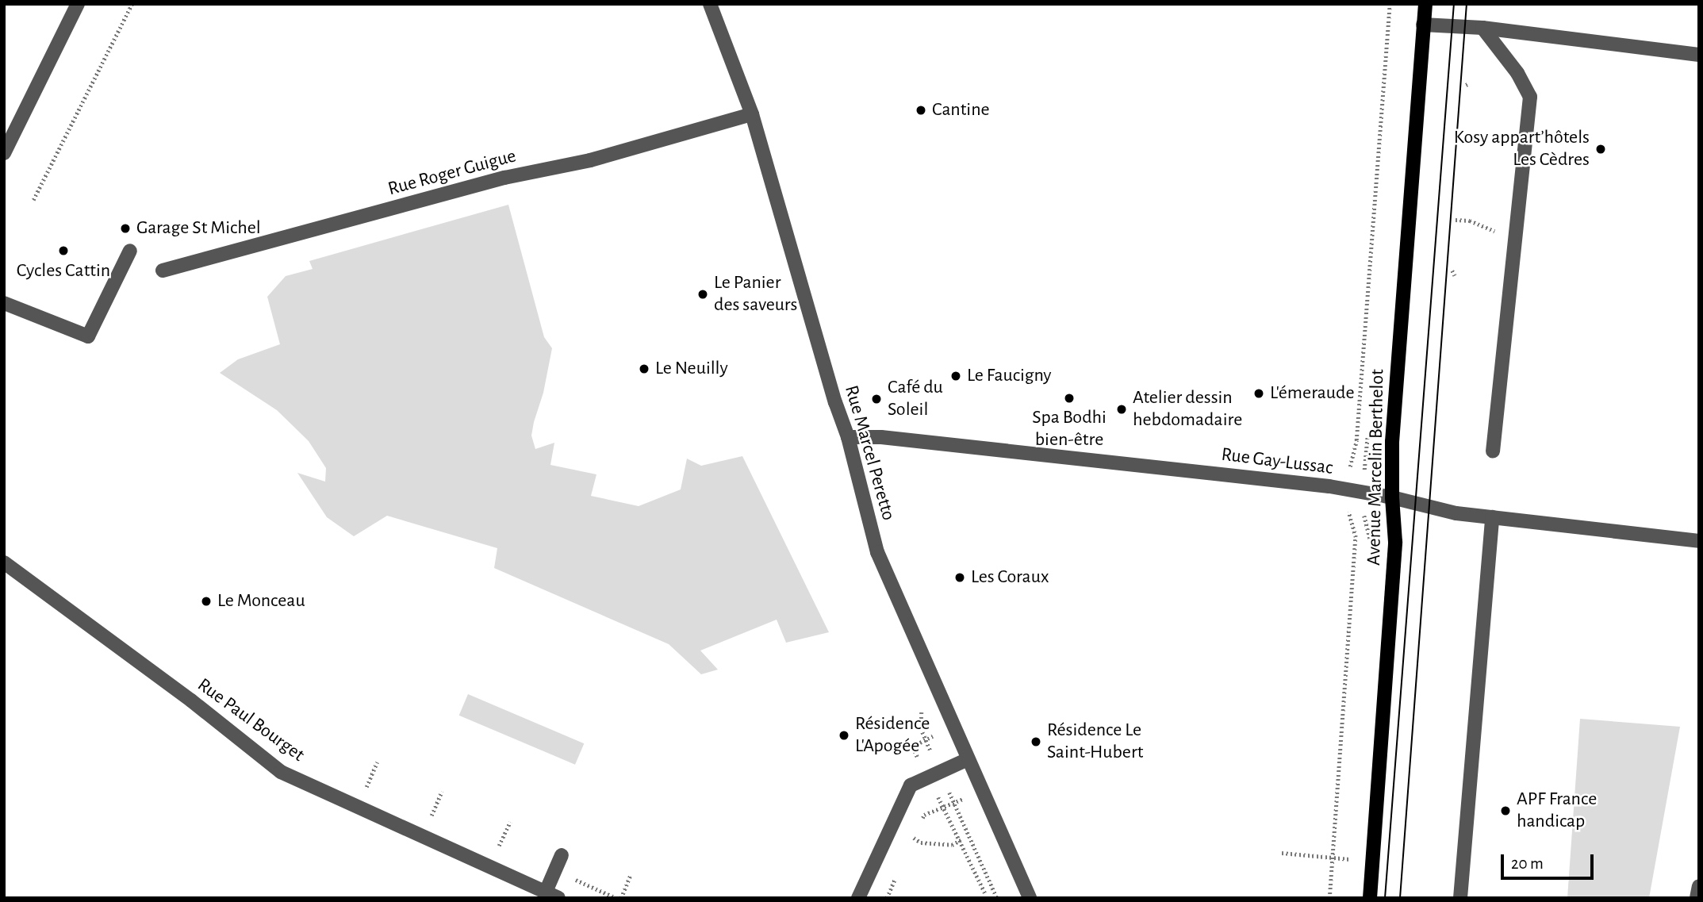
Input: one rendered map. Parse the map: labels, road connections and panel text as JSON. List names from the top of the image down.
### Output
{
  "streets": {
    "main road": ["Avenue Marcelin Berthelot"],
    "street": [
      "Rue Roger Guigue",
      "Rue Marcel Peretto",
      "Rue Gay-Lussac",
      "Rue Paul Bourget"
    ]
  },
  "crossings": [
    ["Rue Roger Guigue", "Rue Marcel Peretto"],
    ["Rue Marcel Peretto", "Rue Gay-Lussac"],
    ["Rue Gay-Lussac", "Avenue Marcelin Berthelot"]
  ],
  "places": [
    "Cantine",
    "Kosy appart’hôtels Les Cèdres",
    "Garage St Michel",
    "Cycles Cattin",
    "Le Panier des saveurs",
    "Le Neuilly",
    "Le Faucigny",
    "L'émeraude",
    "Spa Bodhi bien-être",
    "Café du Soleil",
    "Atelier dessin hebdomadaire",
    "Les Coraux",
    "Le Monceau",
    "Résidence L'Apogée",
    "Résidence Le Saint-Hubert",
    "APF France handicap"
  ],
  "scale_bar": "20 m"
}
